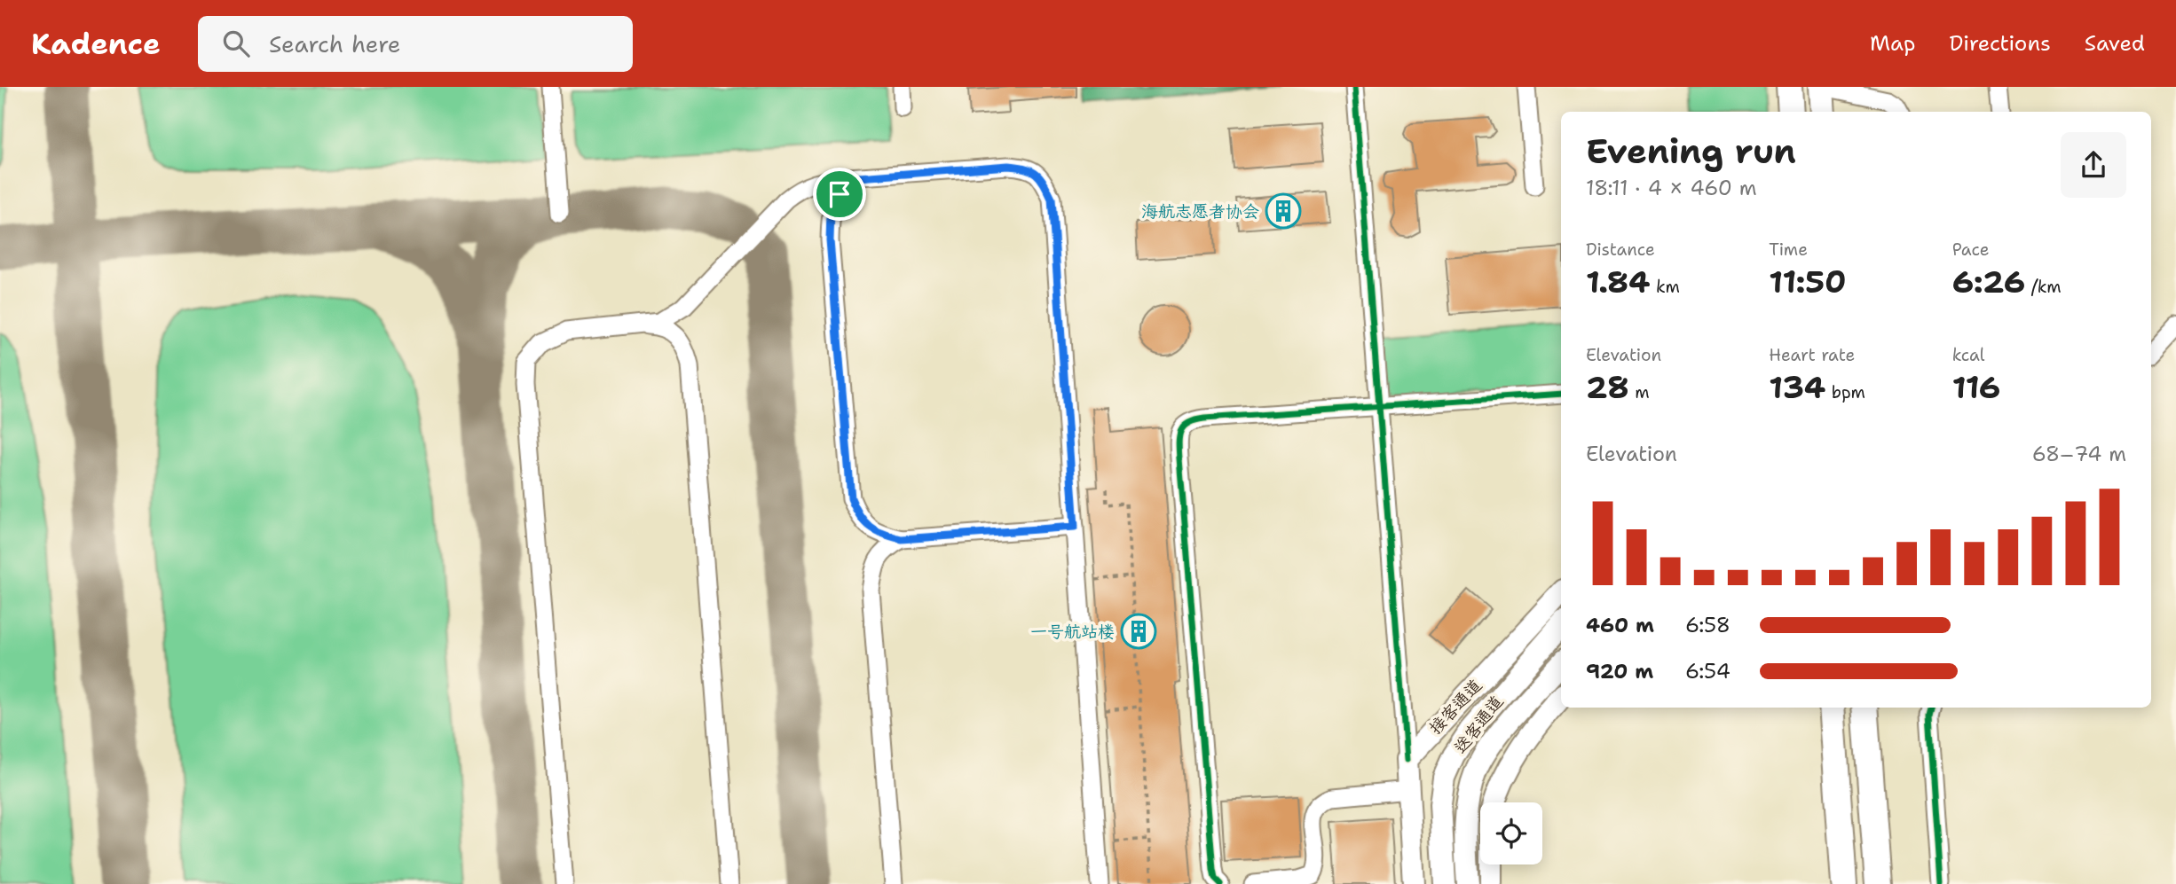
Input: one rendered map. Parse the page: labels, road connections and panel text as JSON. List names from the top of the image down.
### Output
{
  "streets": {
    "main road": ["接客通道", "送客通道"]
  },
  "places": {
    "building": ["海航志愿者协会", "一号航站楼"]
  },
  "page": {
    "header": "Kadence",
    "search": "Search here",
    "nav": ["Map", "Directions", "Saved"],
    "heading": ["Evening run", "18:11 · 4 × 460 m"],
    "stats": [
      ["Distance", "1.84 km"],
      ["Time", "11:50"],
      ["Pace", "6:26 /km"],
      ["Elevation", "28 m"],
      ["Heart rate", "134 bpm"],
      ["kcal", "116"]
    ],
    "chart": ["Elevation", "68–74 m"],
    "list": [
      {
        "name": "460 m",
        "note": "6:58"
      },
      {
        "name": "920 m",
        "note": "6:54"
      }
    ]
  }
}
